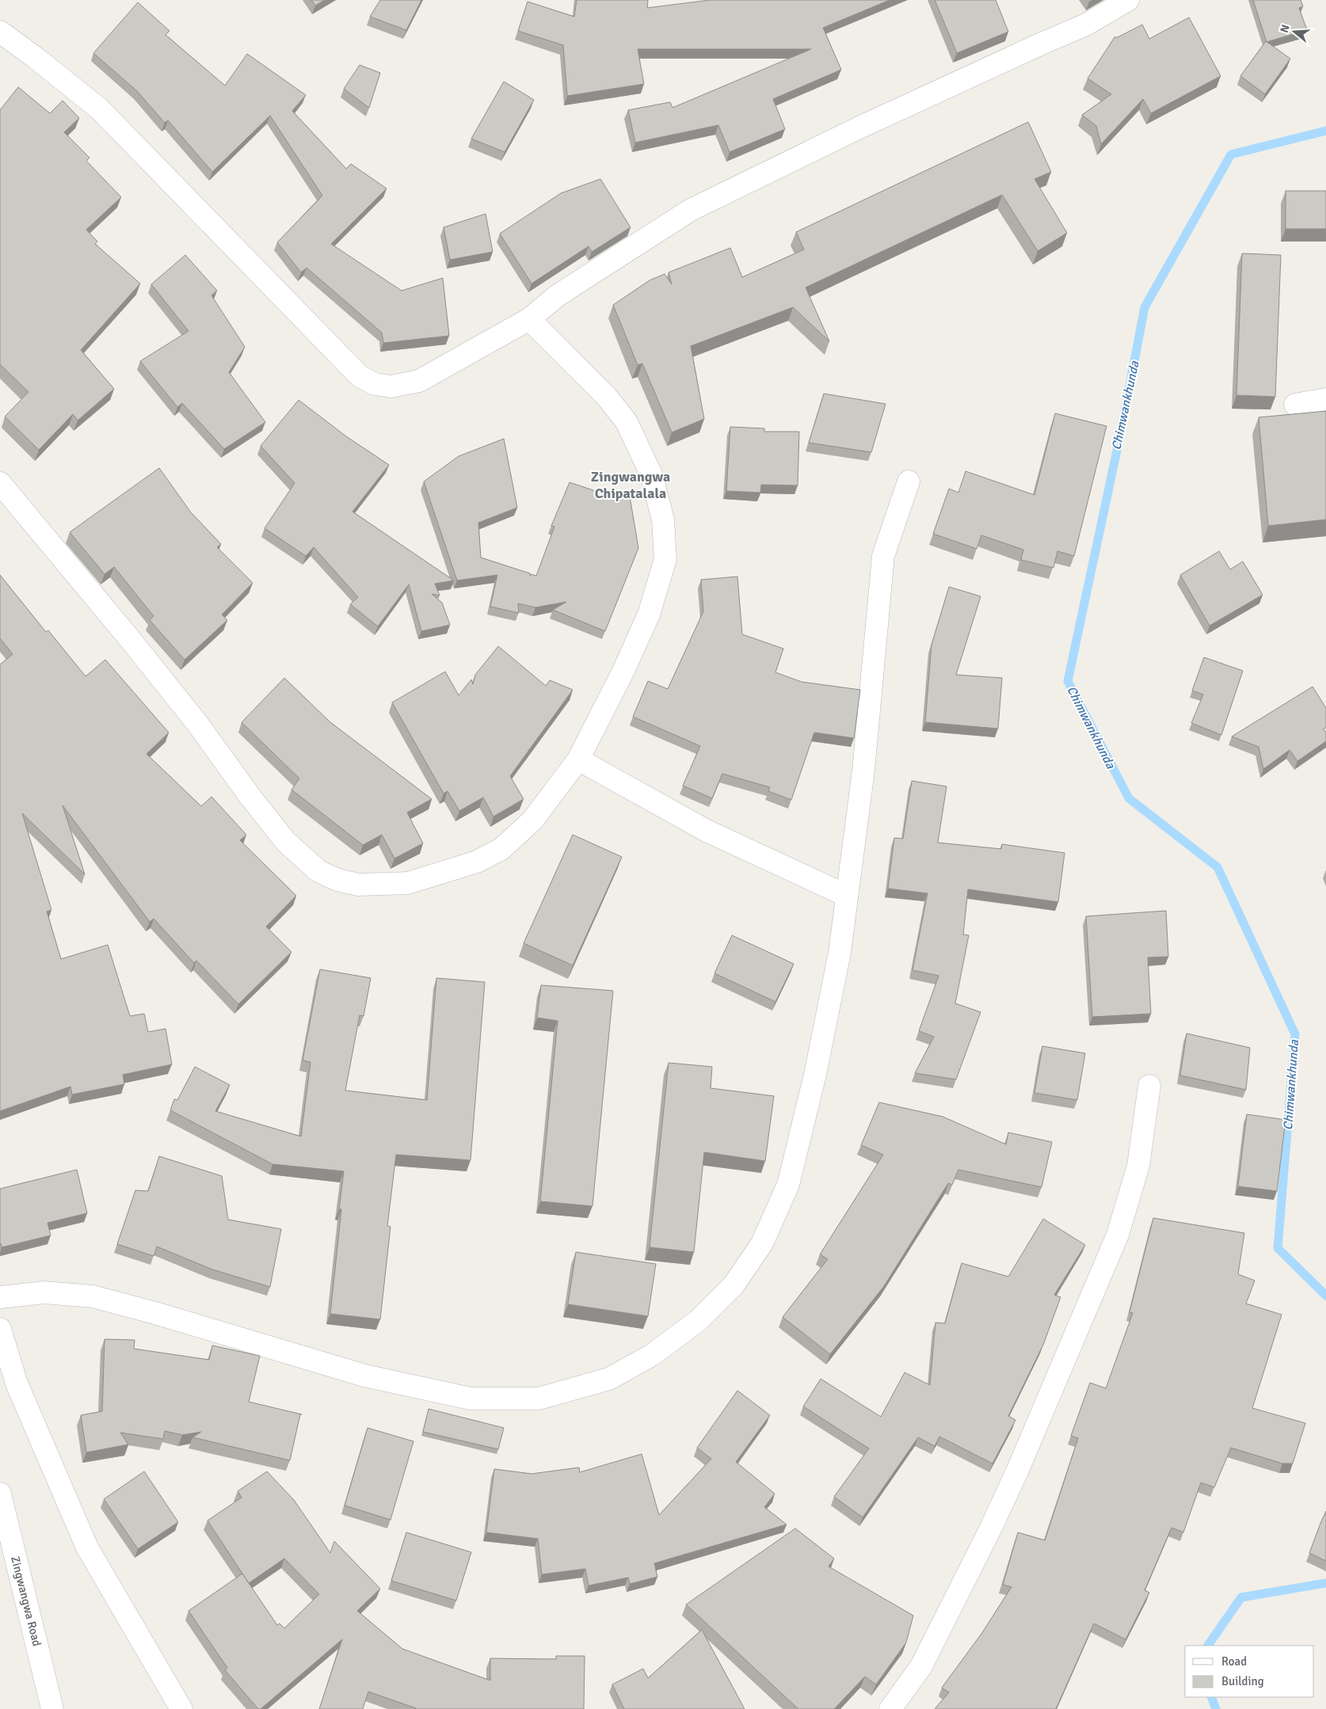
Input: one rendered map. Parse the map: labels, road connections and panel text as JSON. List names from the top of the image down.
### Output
{
  "streets": {
    "street": ["Zingwangwa Road"]
  },
  "districts": ["Zingwangwa Chipatalala"],
  "water": ["Chimwankhunda"],
  "legend": ["Road", "Building"],
  "north": "left"
}
